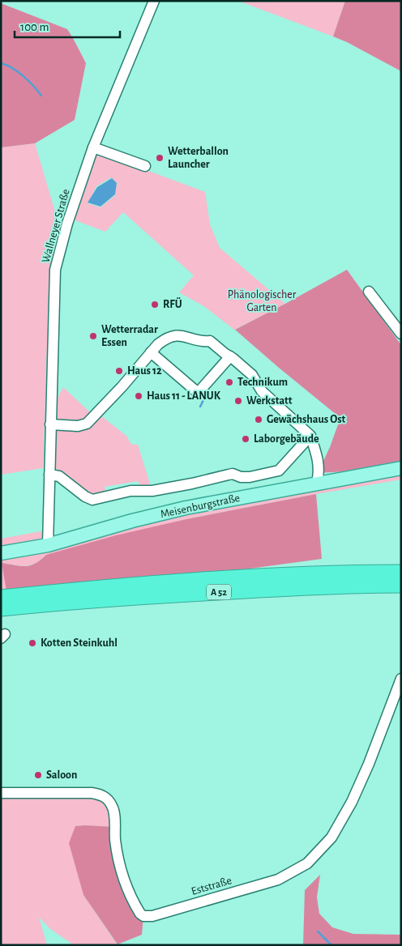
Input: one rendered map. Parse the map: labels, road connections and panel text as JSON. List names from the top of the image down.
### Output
{
  "streets": {
    "highway": ["A 52"],
    "main road": ["Meisenburgstraße"],
    "street": ["Wallneyer Straße", "Eststraße"]
  },
  "crossings": [
    ["Wallneyer Straße", "Meisenburgstraße"]
  ],
  "parks": ["Phänologischer Garten"],
  "places": [
    "Wetterballon Launcher",
    "RFÜ",
    "Wetterradar Essen",
    "Haus 12",
    "Technikum",
    "Haus 11 - LANUK",
    "Werkstatt",
    "Gewächshaus Ost",
    "Laborgebäude",
    "Kotten Steinkuhl",
    "Saloon"
  ],
  "scale_bar": "100 m"
}
